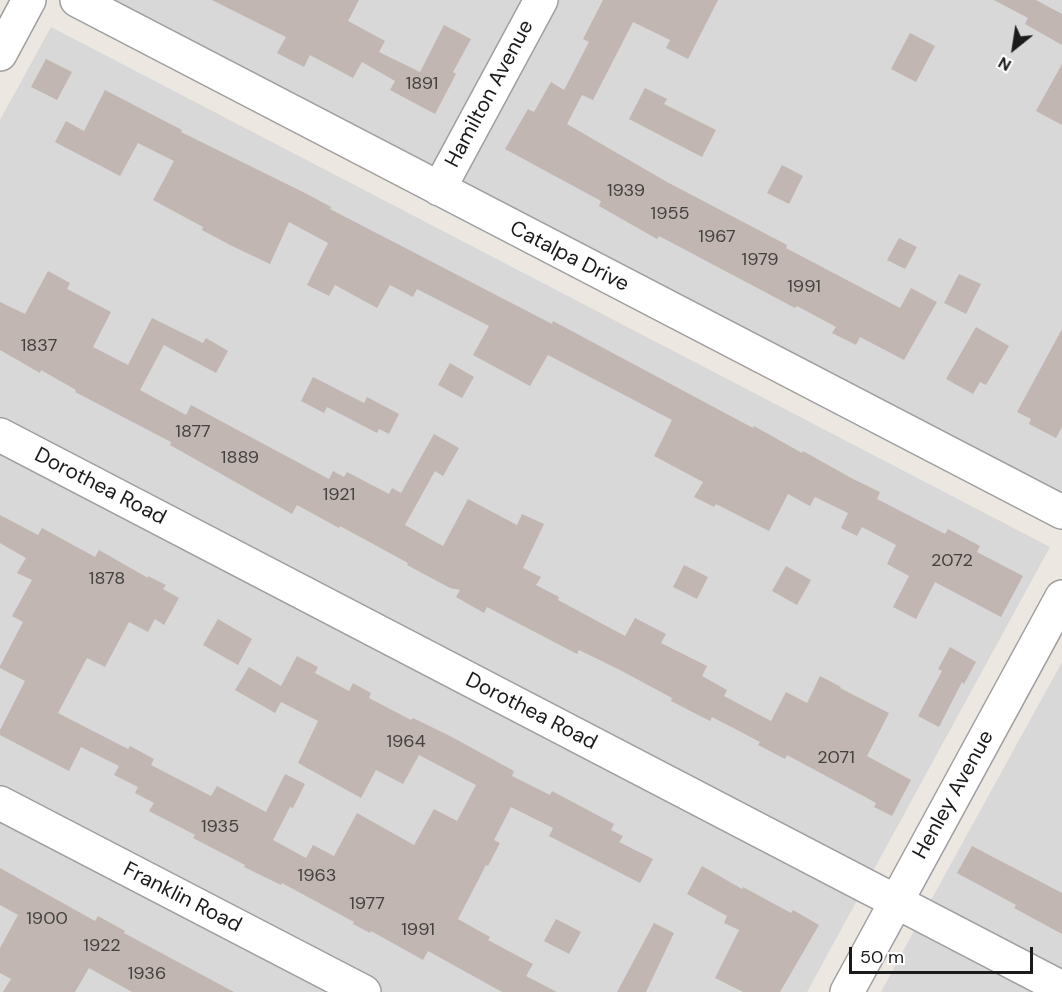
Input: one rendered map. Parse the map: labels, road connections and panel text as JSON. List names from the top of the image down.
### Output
{
  "streets": {
    "street": [
      "Hamilton Avenue",
      "Catalpa Drive",
      "Dorothea Road",
      "Henley Avenue",
      "Franklin Road"
    ]
  },
  "crossings": [
    ["Hamilton Avenue", "Catalpa Drive"],
    ["Dorothea Road", "Henley Avenue"]
  ],
  "house_numbers": [
    "1891",
    "1939",
    "1955",
    "1967",
    "1979",
    "1991",
    "1837",
    "1877",
    "1889",
    "1921",
    "2072",
    "1878",
    "1964",
    "2071",
    "1935",
    "1963",
    "1977",
    "1900",
    "1991",
    "1922",
    "1936"
  ],
  "scale_bar": "50 m",
  "north": "bottom left"
}
